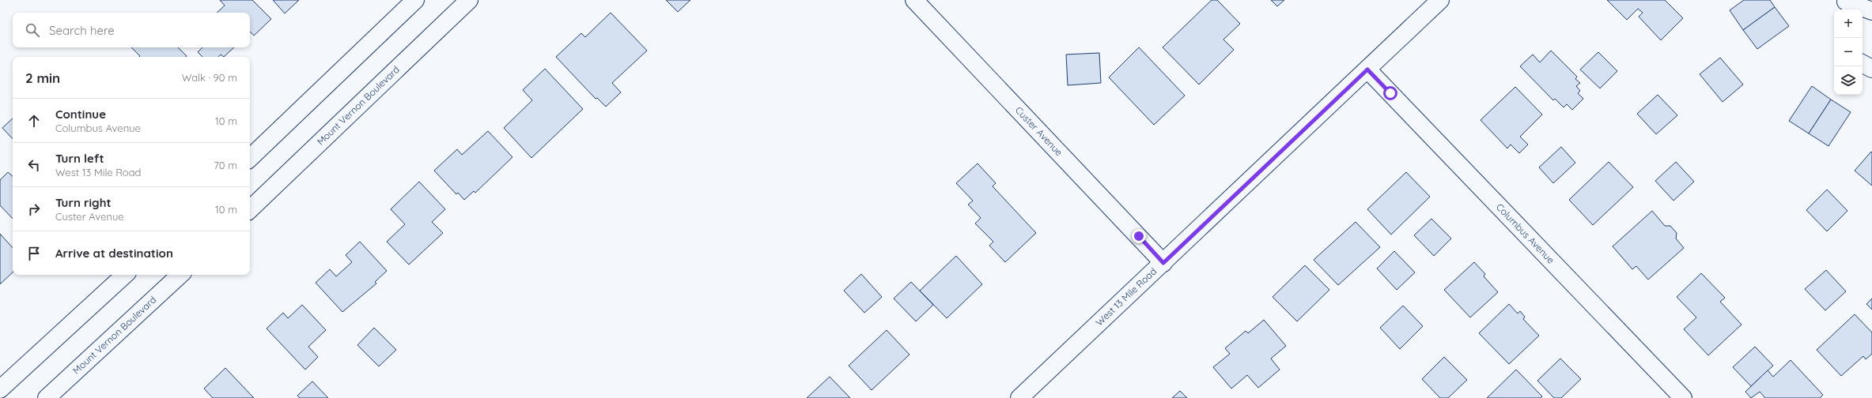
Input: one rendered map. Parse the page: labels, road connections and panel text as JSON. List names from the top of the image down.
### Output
{
  "streets": {
    "street": [
      "Mount Vernon Boulevard",
      "Custer Avenue",
      "Columbus Avenue",
      "West 13 Mile Road"
    ]
  },
  "crossings": [
    ["Custer Avenue", "West 13 Mile Road"],
    ["Columbus Avenue", "West 13 Mile Road"]
  ],
  "page": {
    "map_buttons": ["+", "−"],
    "search": "Search here",
    "heading": ["2 min", "Walk · 90 m"],
    "list": [
      ["Continue", "Columbus Avenue", "10 m"],
      ["Turn left", "West 13 Mile Road", "70 m"],
      ["Turn right", "Custer Avenue", "10 m"],
      "Arrive at destination"
    ]
  }
}
